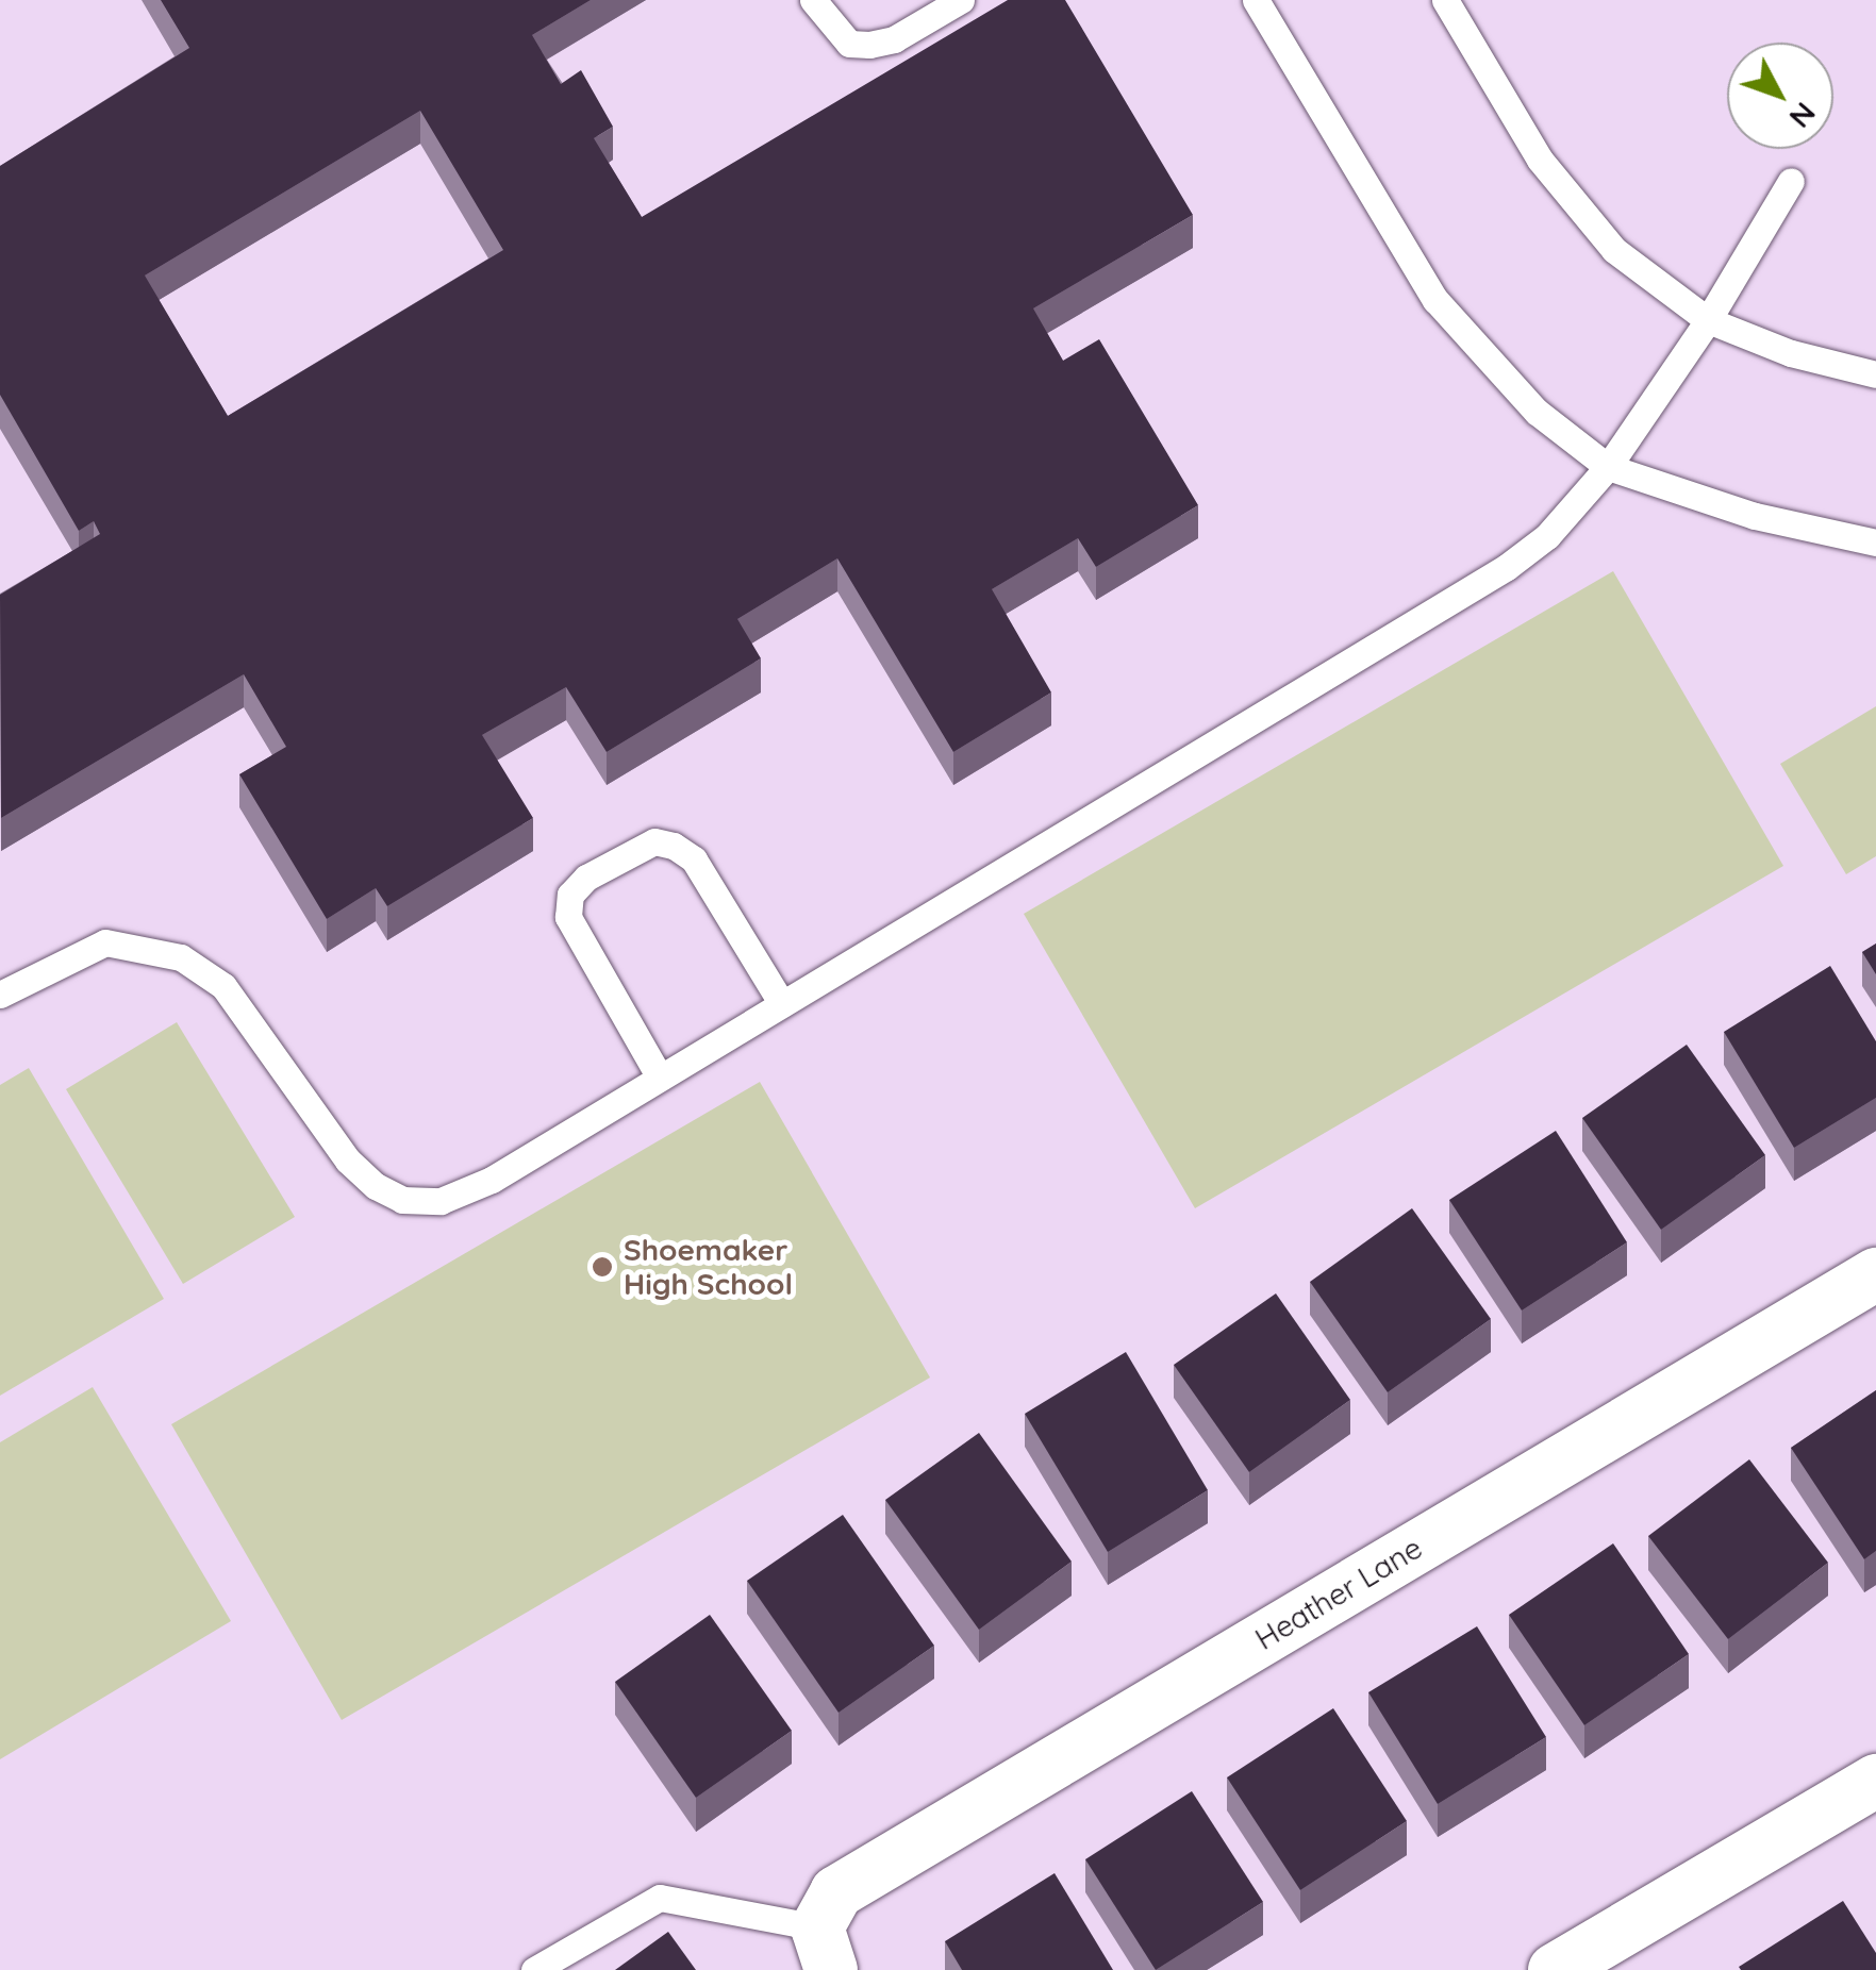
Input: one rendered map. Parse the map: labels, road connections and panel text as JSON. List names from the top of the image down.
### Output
{
  "streets": {
    "street": ["Heather Lane"]
  },
  "places": ["Shoemaker High School"],
  "north": "bottom right"
}
